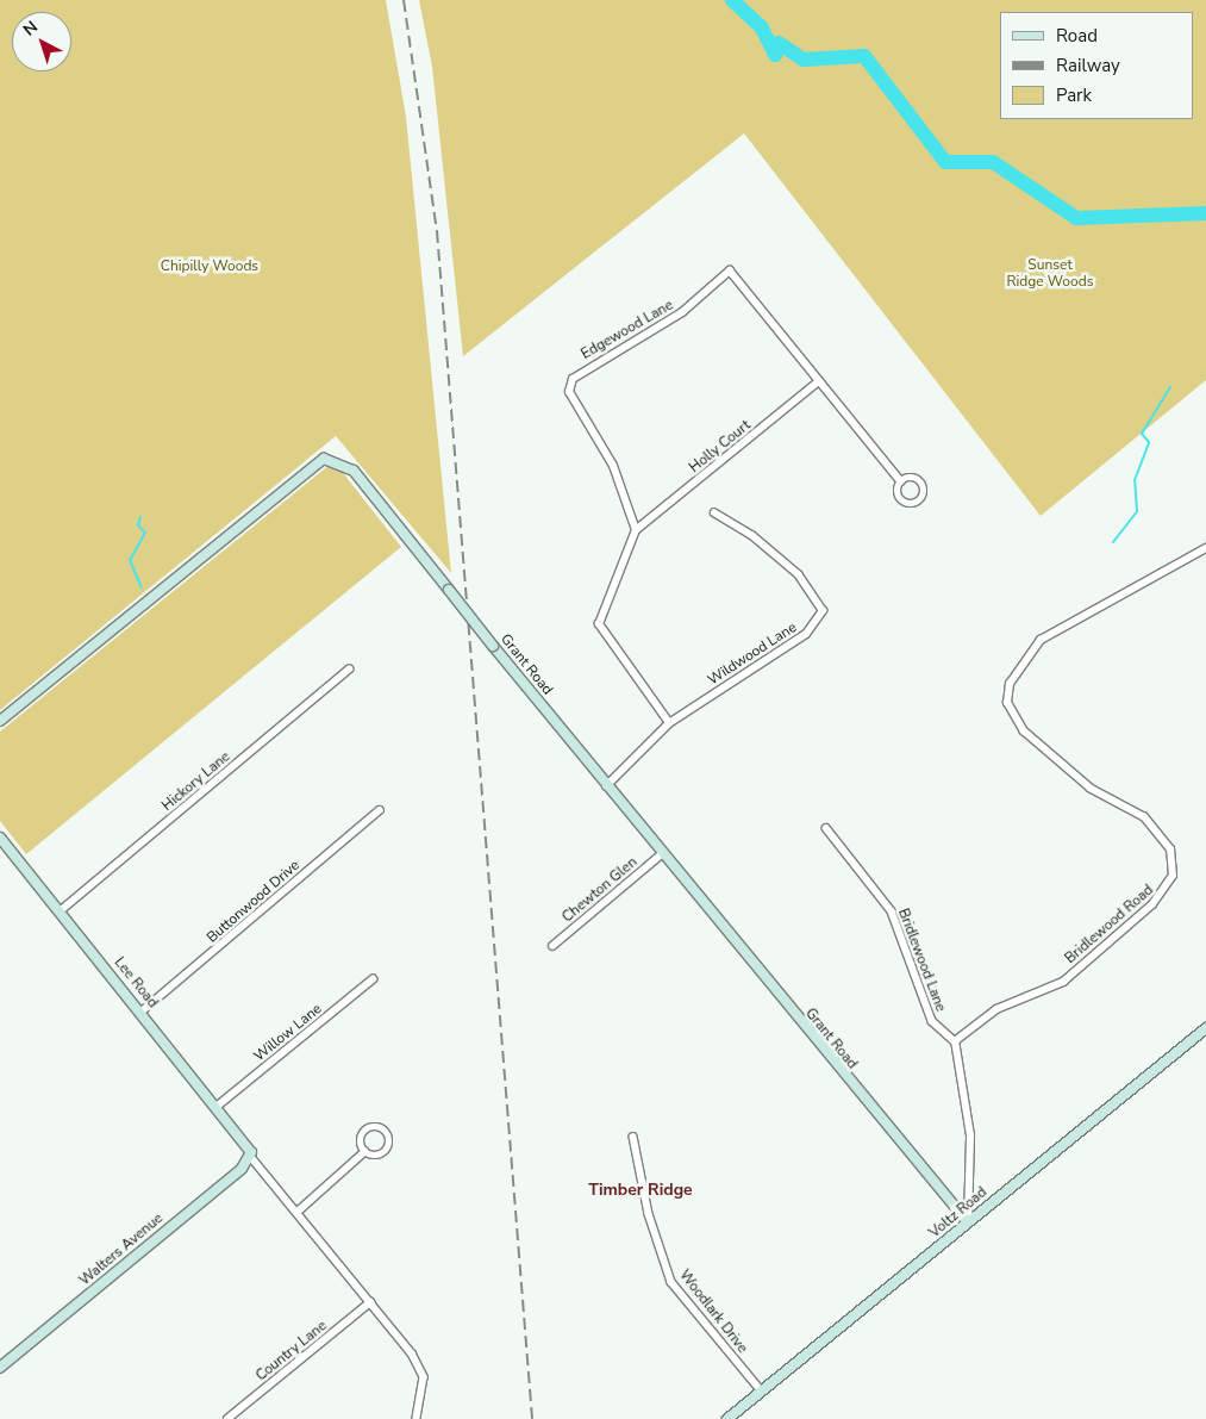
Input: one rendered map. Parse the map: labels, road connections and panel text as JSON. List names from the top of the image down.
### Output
{
  "streets": {
    "street": [
      "Edgewood Lane",
      "Holly Court",
      "Wildwood Lane",
      "Grant Road",
      "Hickory Lane",
      "Chewton Glen",
      "Buttonwood Drive",
      "Bridlewood Road",
      "Bridlewood Lane",
      "Lee Road",
      "Willow Lane",
      "Voltz Road",
      "Walters Avenue",
      "Woodlark Drive",
      "Country Lane"
    ]
  },
  "crossings": [
    ["Edgewood Lane", "Holly Court"],
    ["Wildwood Lane", "Grant Road"],
    ["Grant Road", "Chewton Glen"],
    ["Grant Road", "Voltz Road"],
    ["Hickory Lane", "Lee Road"],
    ["Buttonwood Drive", "Lee Road"],
    ["Bridlewood Road", "Bridlewood Lane"],
    ["Lee Road", "Willow Lane"],
    ["Lee Road", "Walters Avenue"],
    ["Lee Road", "Country Lane"],
    ["Voltz Road", "Woodlark Drive"]
  ],
  "districts": ["Timber Ridge"],
  "parks": ["Sunset Ridge Woods", "Chipilly Woods"],
  "legend": ["Road", "Railway", "Park"],
  "north": "top left"
}
